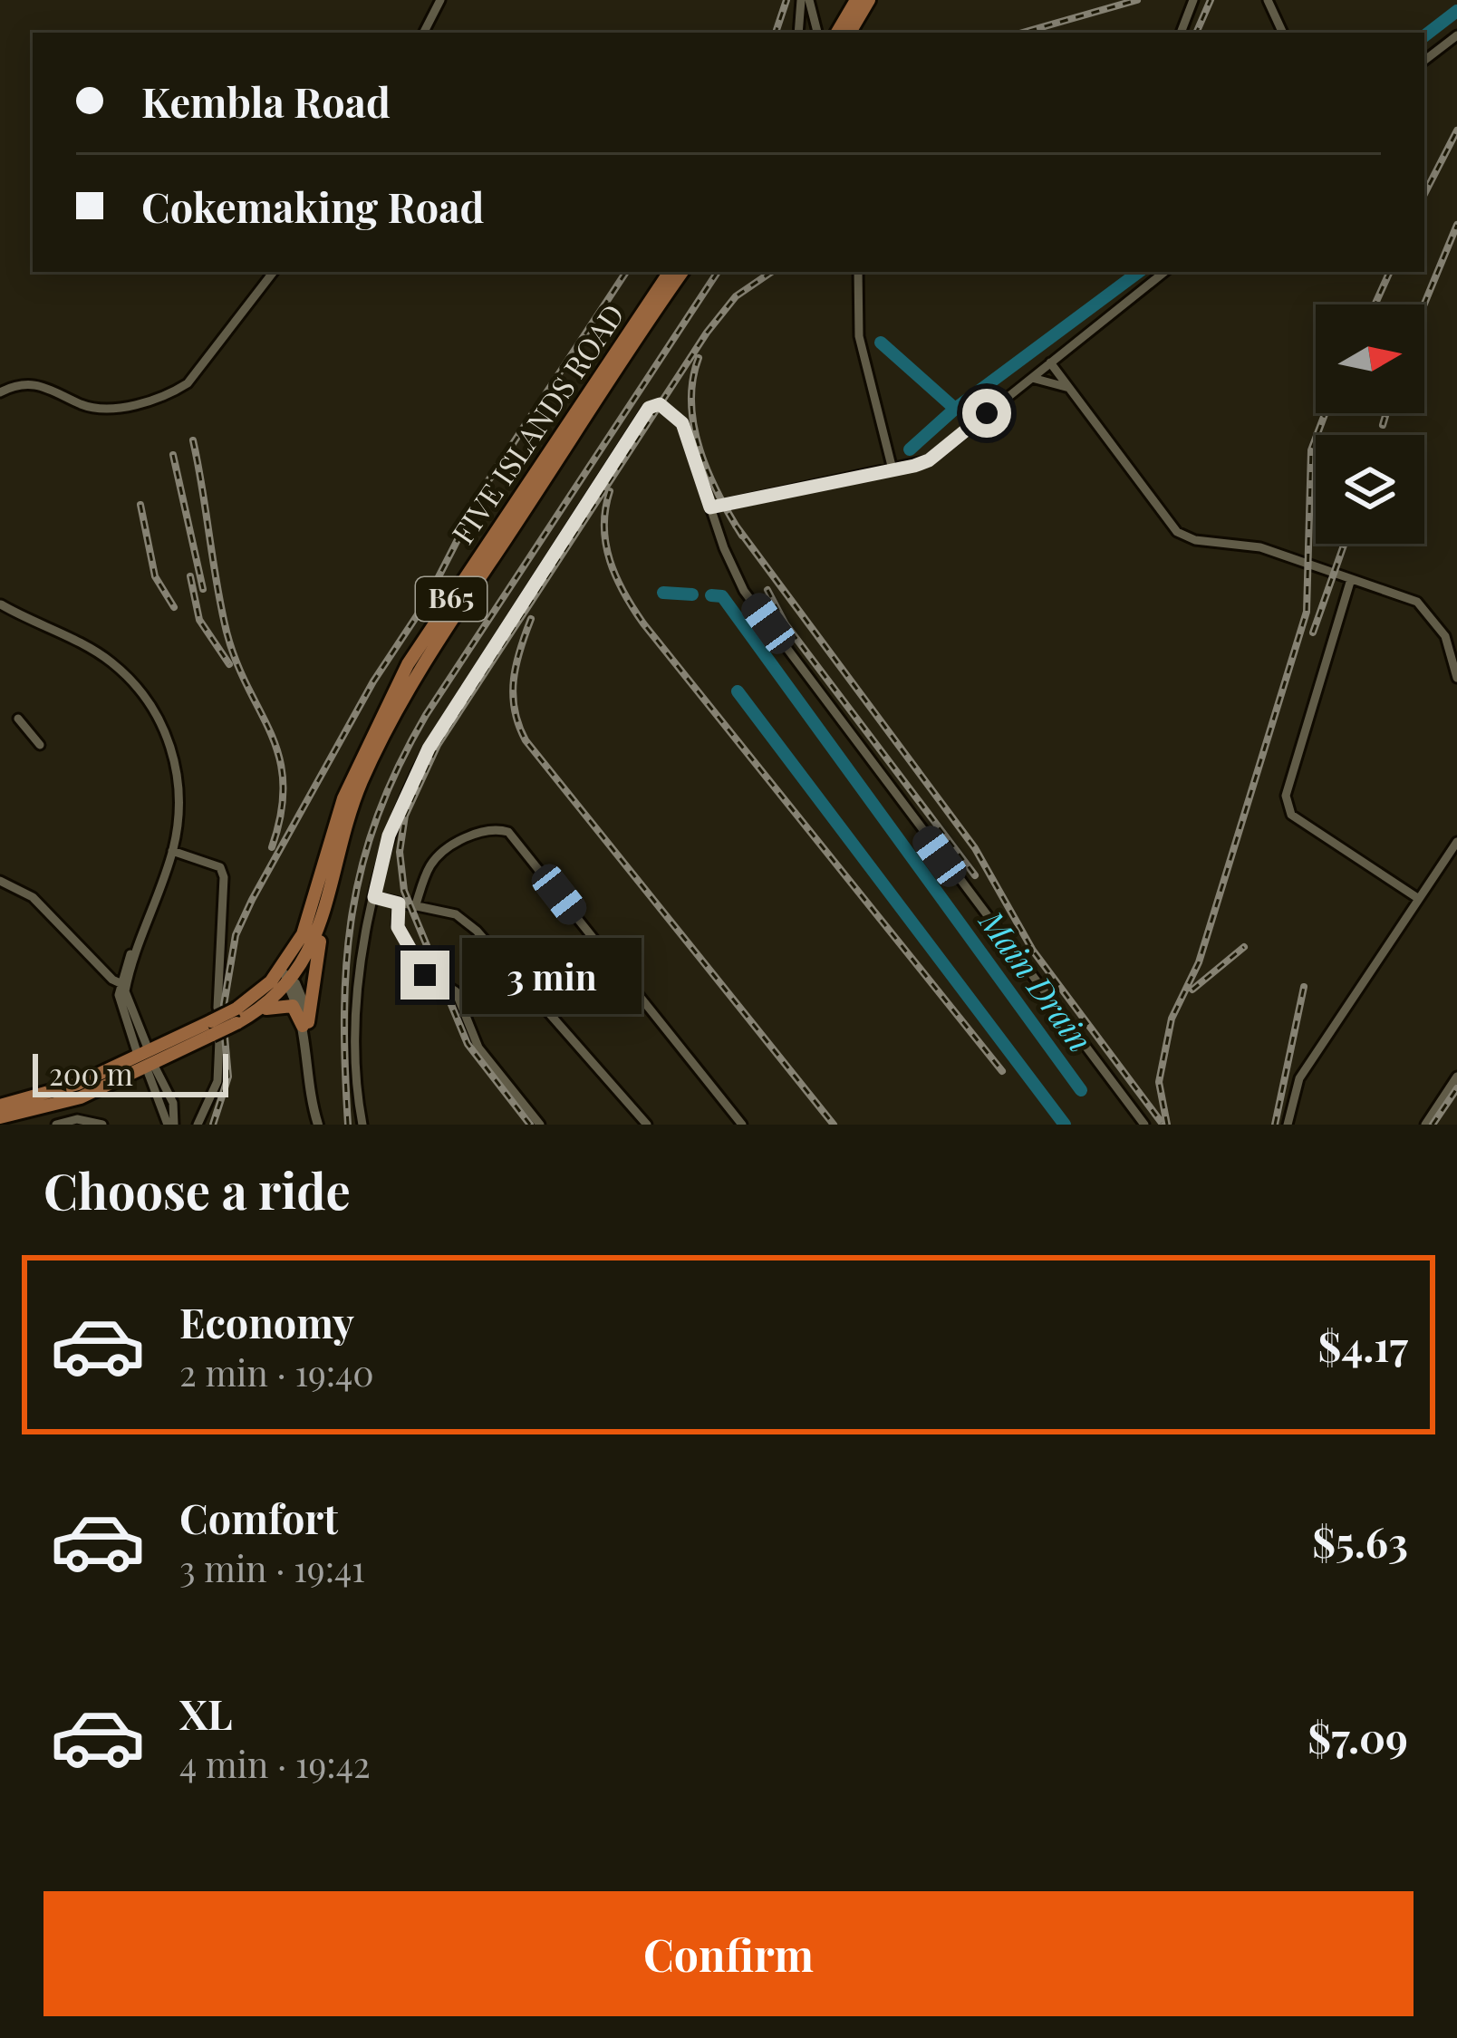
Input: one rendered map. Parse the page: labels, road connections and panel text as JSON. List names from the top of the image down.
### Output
{
  "streets": {
    "main road": ["FIVE ISLANDS ROAD", "B65"]
  },
  "water": ["Main Drain"],
  "scale_bar": "200 m",
  "north": "right",
  "page": {
    "banner": ["Kembla Road", "Cokemaking Road"],
    "bubble": "3 min",
    "scale": "200 m",
    "heading": "Choose a ride",
    "list": [
      {
        "name": "Economy",
        "note": "2 min · 19:40",
        "value": "$4.17"
      },
      {
        "name": "Comfort",
        "note": "3 min · 19:41",
        "value": "$5.63"
      },
      {
        "name": "XL",
        "note": "4 min · 19:42",
        "value": "$7.09"
      }
    ],
    "buttons": "Confirm"
  }
}
